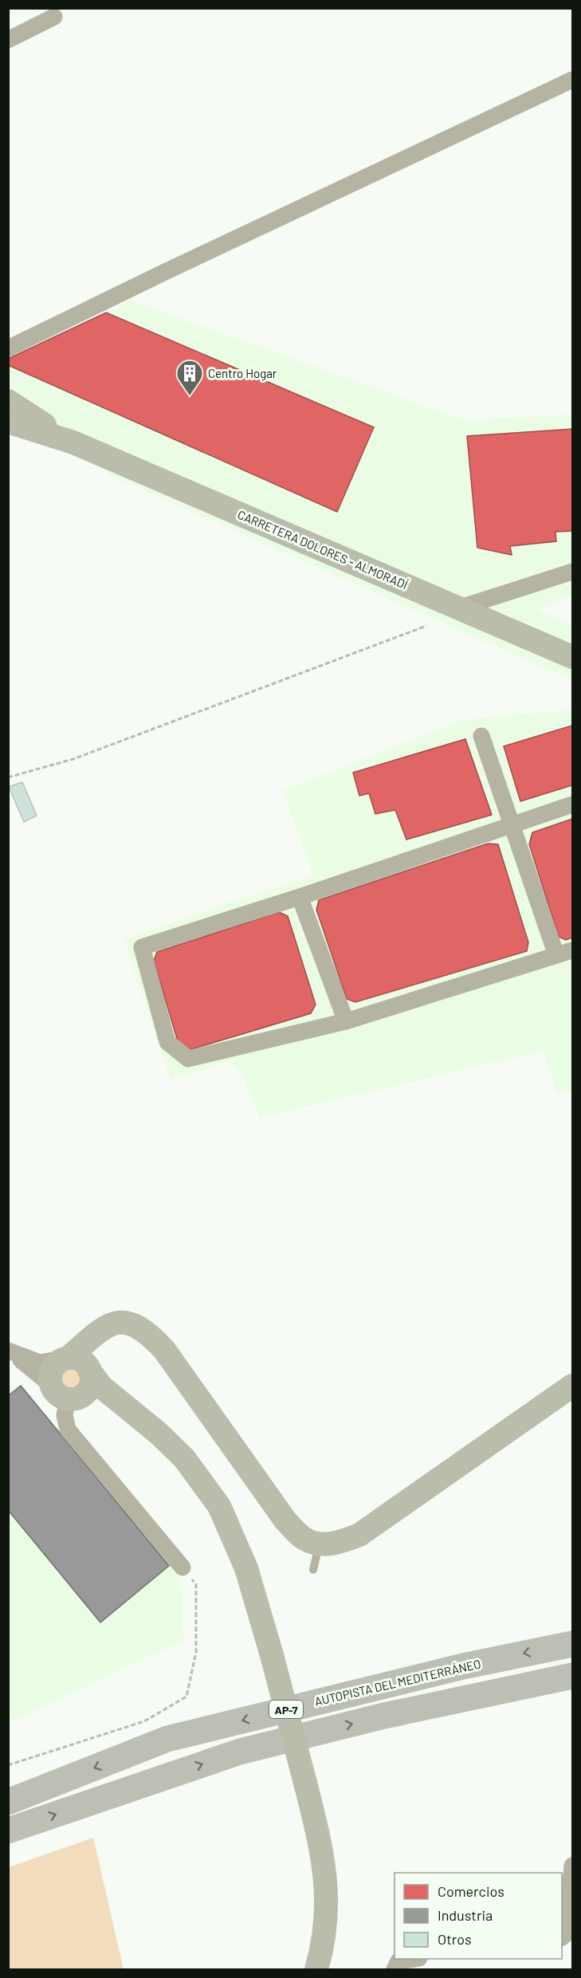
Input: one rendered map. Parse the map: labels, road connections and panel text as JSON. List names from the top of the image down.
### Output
{
  "streets": {
    "highway": ["AUTOPISTA DEL MEDITERRÁNEO", "AP-7"],
    "street": ["CARRETERA DOLORES - ALMORADÍ"]
  },
  "places": {
    "building": ["Centro Hogar"]
  },
  "legend": ["Comercios", "Industria", "Otros"]
}
